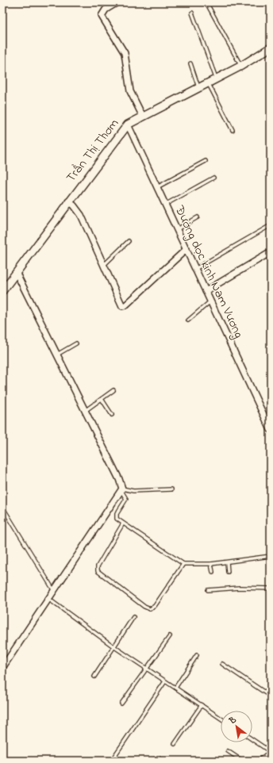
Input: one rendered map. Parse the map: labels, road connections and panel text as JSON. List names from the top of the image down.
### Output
{
  "streets": {
    "street": ["Trần Thị Thơm", "Đường dọc kinh Nam Vương"]
  },
  "crossings": [
    ["Trần Thị Thơm", "Đường dọc kinh Nam Vương"]
  ],
  "north": "top left"
}
